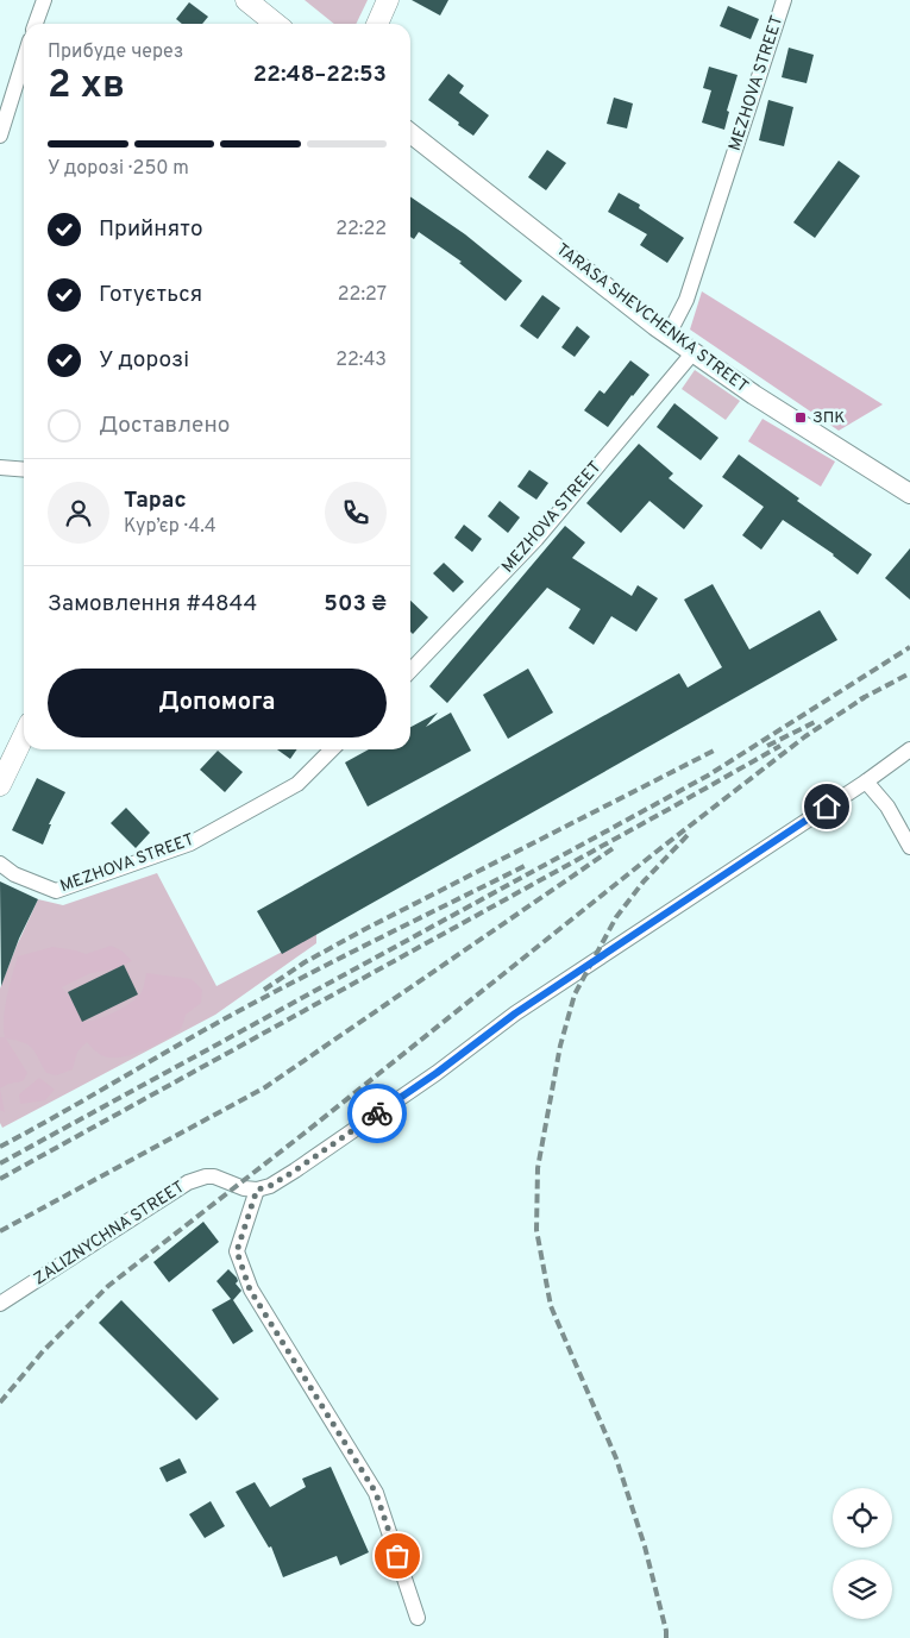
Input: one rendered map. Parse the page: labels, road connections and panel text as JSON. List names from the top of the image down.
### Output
{
  "streets": {
    "street": ["MEZHOVA STREET", "TARASA SHEVCHENKA STREET", "ZALIZNYCHNA STREET"]
  },
  "crossings": [
    ["MEZHOVA STREET", "TARASA SHEVCHENKA STREET"]
  ],
  "places": {
    "transit": ["ЗПК"]
  },
  "page": {
    "heading": ["2 хв", "Прибуде через", "22:48–22:53"],
    "panel": [
      "Тарас",
      "Кур’єр · 4.4",
      "Замовлення #4844",
      "503 ₴"
    ],
    "bar": "У дорозі · 250 m",
    "list": [
      ["Прийнято", "22:22"],
      ["Готується", "22:27"],
      ["У дорозі", "22:43"],
      "Доставлено"
    ],
    "buttons": "Допомога"
  }
}
